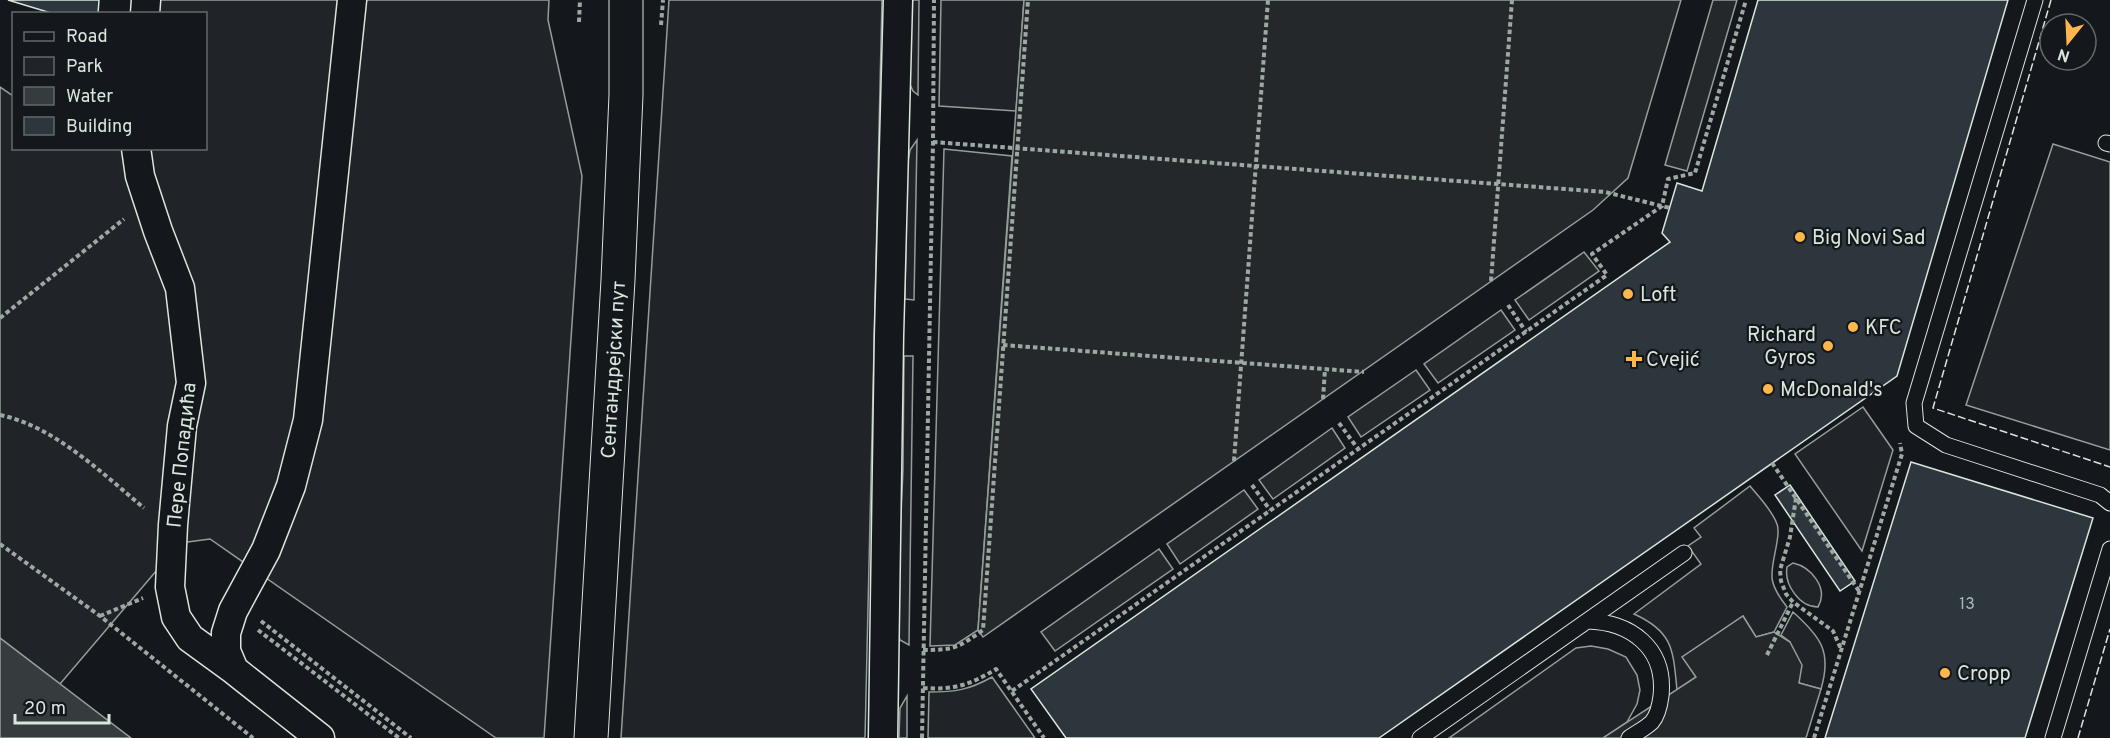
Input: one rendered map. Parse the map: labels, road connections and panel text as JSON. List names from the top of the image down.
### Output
{
  "streets": {
    "main road": ["Сентандрејски пут"],
    "street": ["Пере Попадића"]
  },
  "places": {
    "other": [
      "Big Novi Sad",
      "Loft",
      "KFC",
      "Richard Gyros",
      "McDonald's",
      "Cropp"
    ],
    "health": ["Cvejić"]
  },
  "house_numbers": ["13"],
  "legend": [
    "Road",
    "Park",
    "Water",
    "Building"
  ],
  "scale_bar": "20 m",
  "north": "bottom"
}
